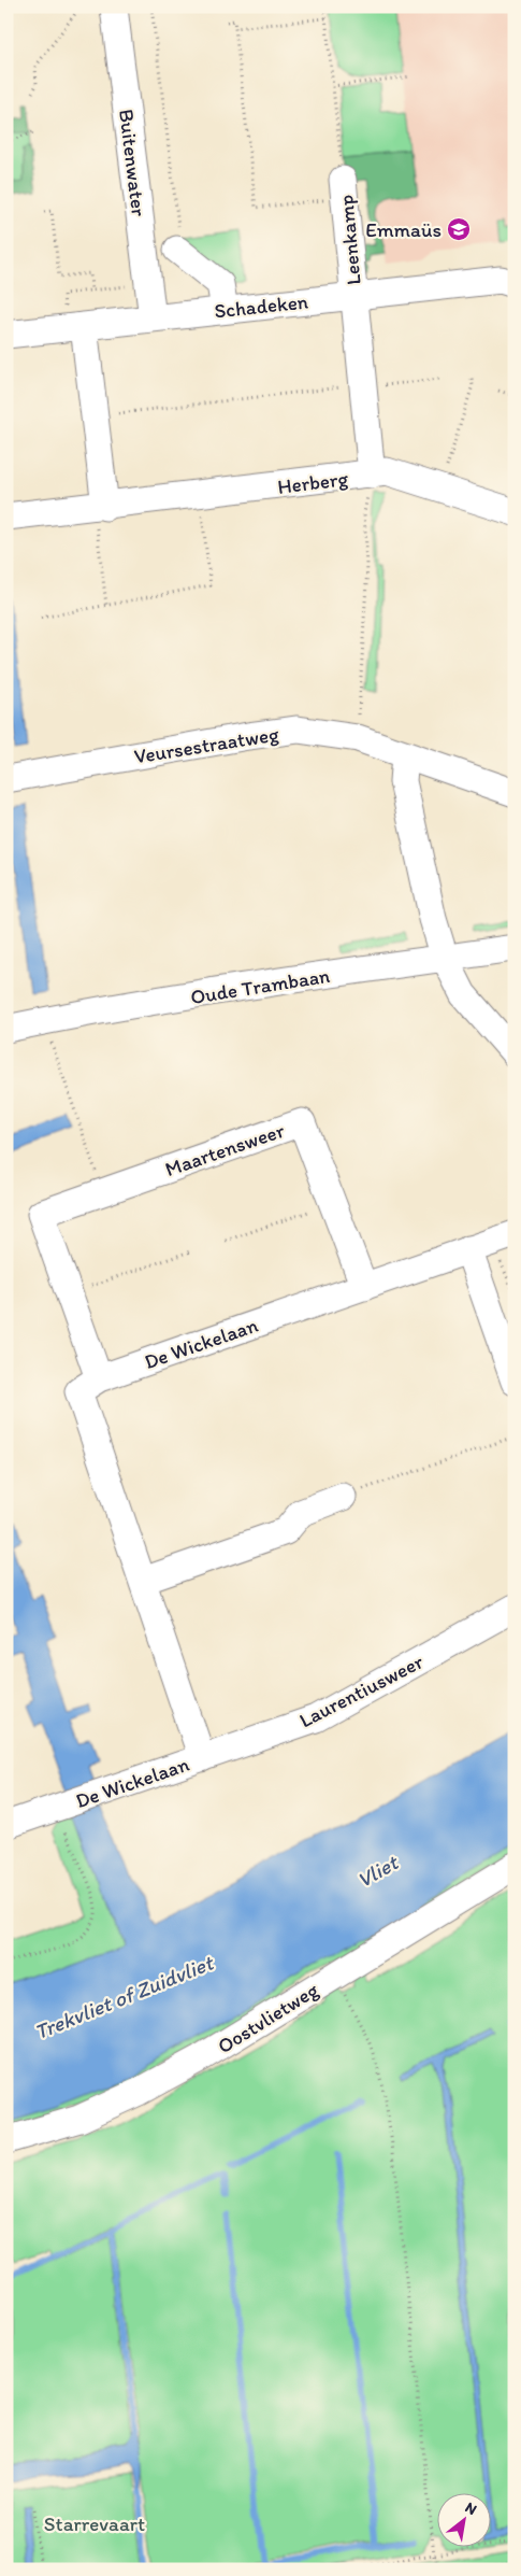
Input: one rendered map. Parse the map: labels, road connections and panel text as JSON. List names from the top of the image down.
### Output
{
  "streets": {
    "street": [
      "Buitenwater",
      "Leenkamp",
      "Schadeken",
      "Herberg",
      "Veursestraatweg",
      "Oude Trambaan",
      "Maartensweer",
      "De Wickelaan",
      "Laurentiusweer",
      "Oostvlietweg"
    ]
  },
  "crossings": [
    ["Buitenwater", "Schadeken"],
    ["Leenkamp", "Schadeken"],
    ["Leenkamp", "Herberg"],
    ["Maartensweer", "De Wickelaan"],
    ["De Wickelaan", "Laurentiusweer"]
  ],
  "water": ["Vliet", "Trekvliet of Zuidvliet"],
  "parks": ["Starrevaart"],
  "places": {
    "school or university": ["Emmaüs"]
  },
  "north": "top right"
}
